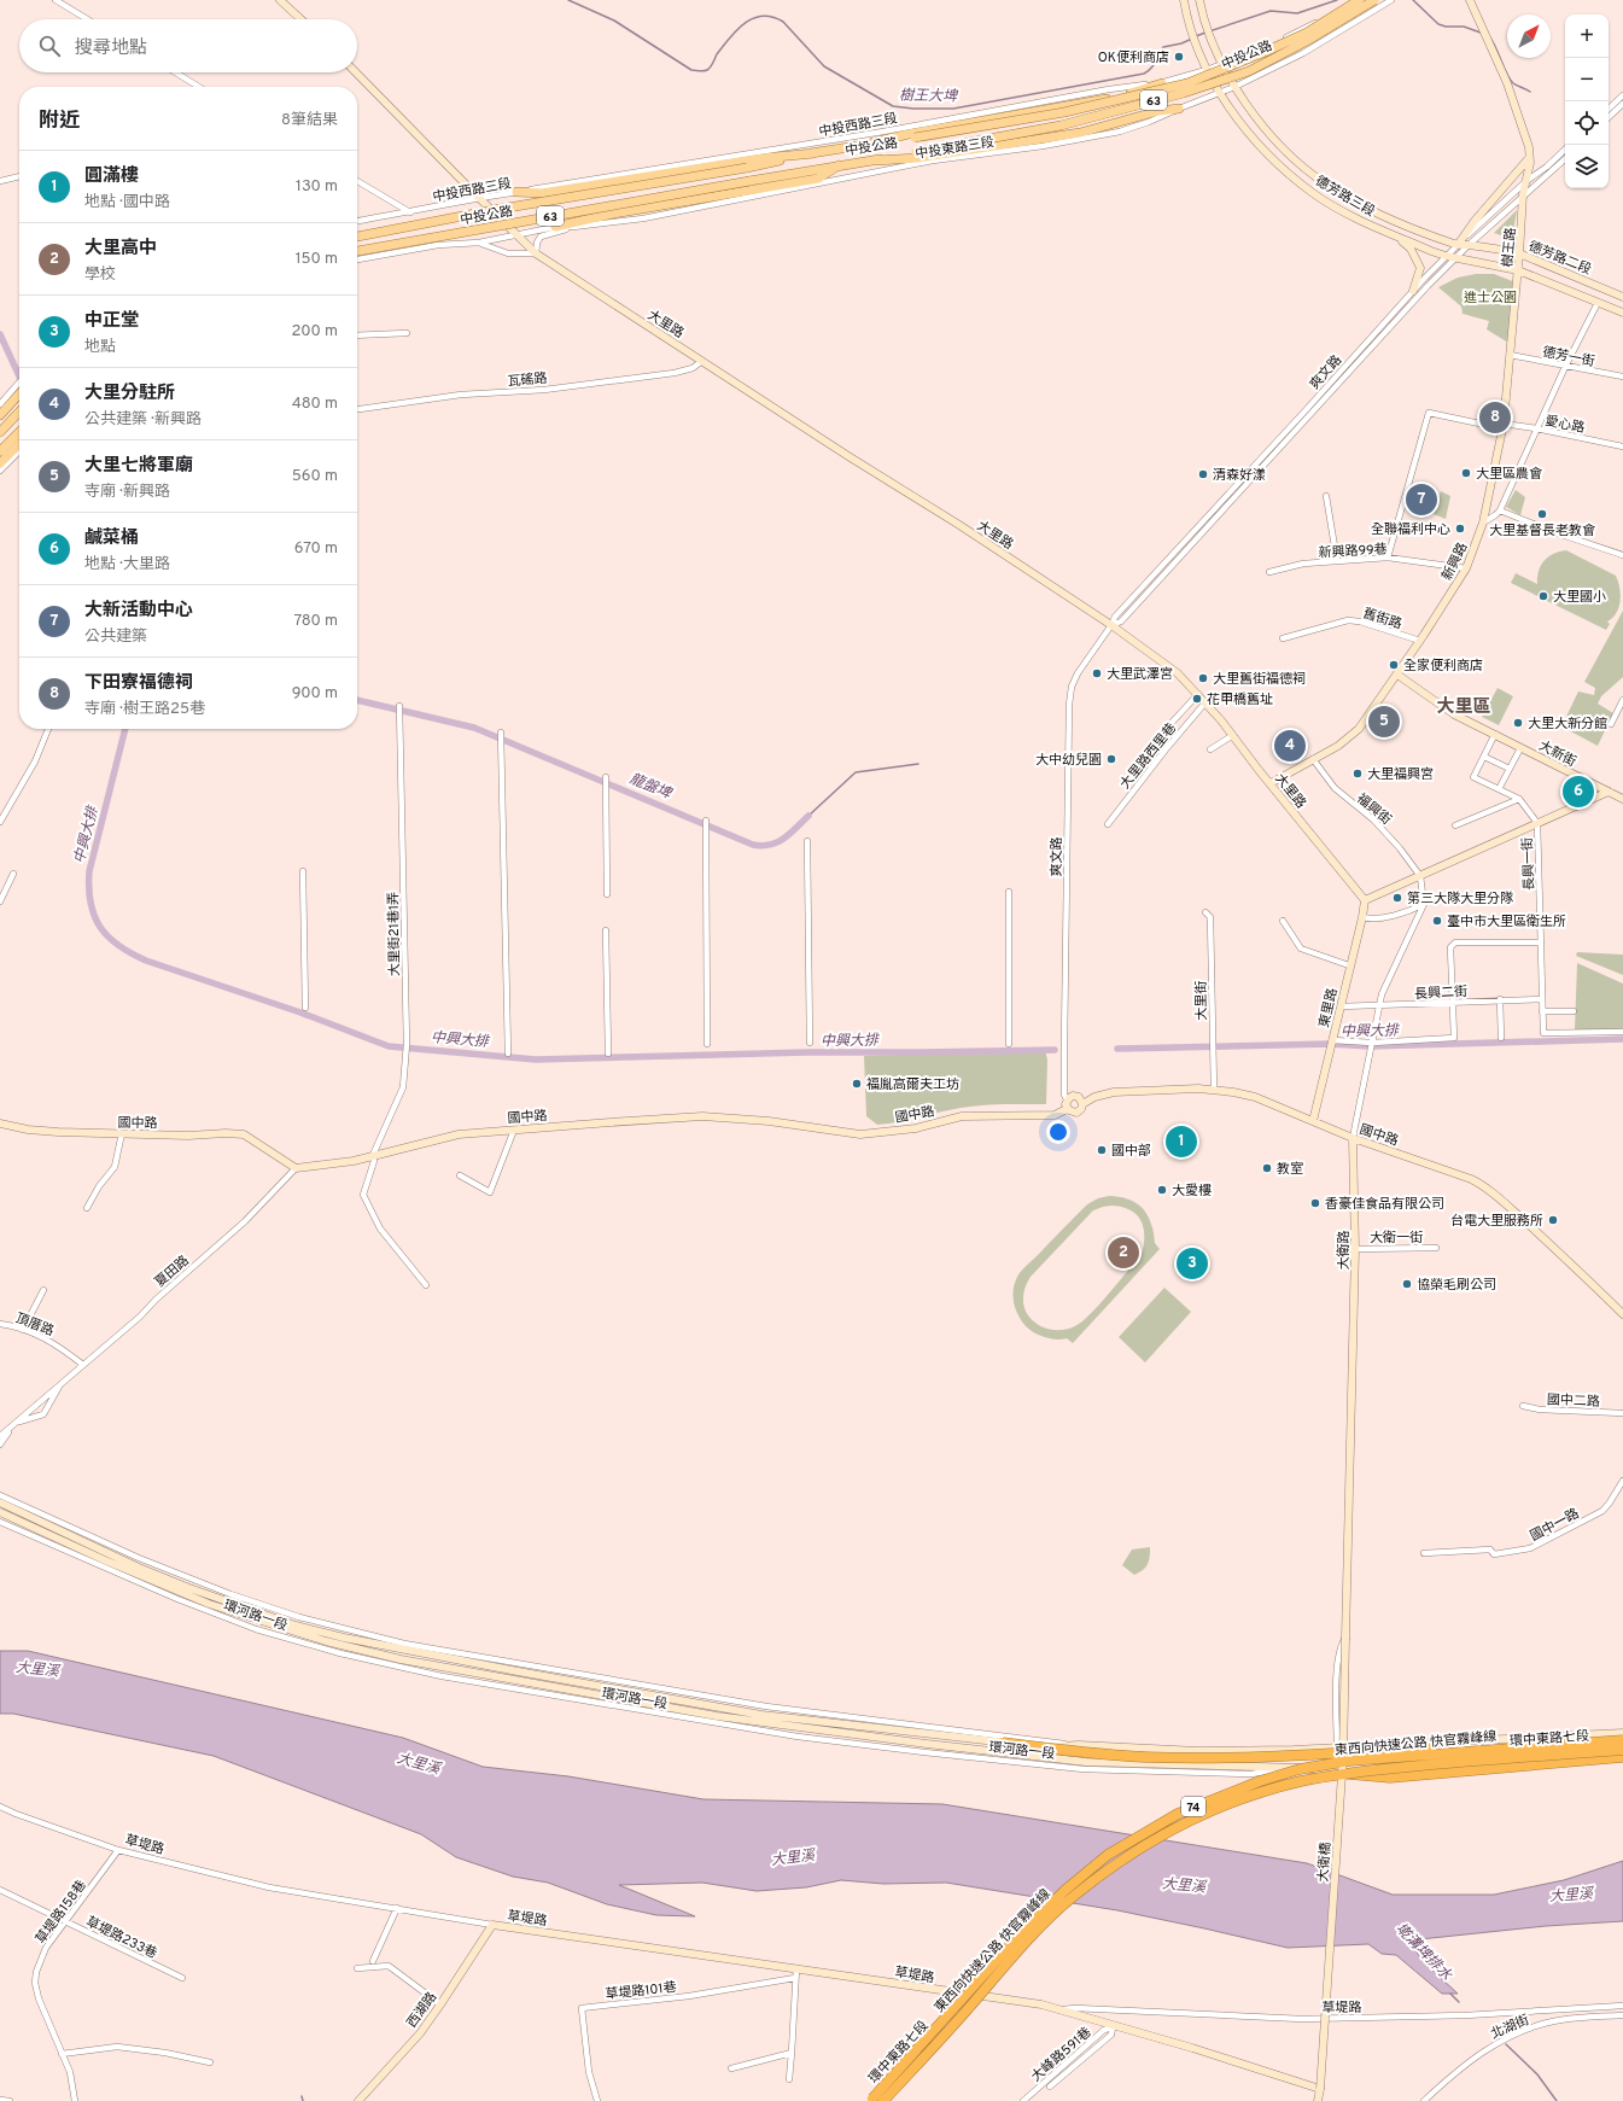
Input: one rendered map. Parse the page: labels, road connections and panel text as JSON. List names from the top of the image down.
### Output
{
  "streets": {
    "highway": ["東西向快速公路 快官霧峰線", "74"],
    "main road": ["中投公路", "63"],
    "street": [
      "中投西路三段",
      "中投東路三段",
      "德芳路三段",
      "樹王路",
      "德芳路二段",
      "大里路",
      "德芳一街",
      "爽文路",
      "瓦磘路",
      "愛心路",
      "新興路99巷",
      "新興路",
      "舊街路",
      "大新街",
      "大里路西里巷",
      "福興街",
      "長興一街",
      "大里街21巷1弄",
      "長興二街",
      "大里街",
      "東里路",
      "國中路",
      "大衛一街",
      "大衛路",
      "夏田路",
      "頂厝路",
      "國中二路",
      "國中一路",
      "環河路一段",
      "環中東路七段",
      "草堤路",
      "大衛橋",
      "草堤路158巷",
      "草堤路233巷",
      "草堤路101巷",
      "西湖路",
      "北湖街",
      "大峰路591巷"
    ]
  },
  "crossings": [
    ["中投西路三段", "德芳路三段"],
    ["中投西路三段", "大里路"],
    ["中投東路三段", "德芳路三段"],
    ["中投東路三段", "大里路"],
    ["德芳路三段", "樹王路"],
    ["德芳路三段", "德芳路二段"],
    ["德芳路三段", "爽文路"],
    ["樹王路", "德芳路二段"],
    ["樹王路", "德芳一街"],
    ["樹王路", "爽文路"],
    ["樹王路", "愛心路"],
    ["樹王路", "新興路"],
    ["德芳路二段", "爽文路"],
    ["大里路", "爽文路"],
    ["大里路", "瓦磘路"],
    ["大里路", "新興路"],
    ["大里路", "大里路西里巷"],
    ["大里路", "東里路"],
    ["爽文路", "國中路"],
    ["愛心路", "新興路99巷"],
    ["新興路99巷", "新興路"],
    ["新興路", "舊街路"],
    ["新興路", "大新街"],
    ["新興路", "福興街"],
    ["大新街", "長興一街"],
    ["長興一街", "長興二街"],
    ["大里街21巷1弄", "國中路"],
    ["長興二街", "東里路"],
    ["長興二街", "大衛路"],
    ["大里街", "國中路"],
    ["東里路", "國中路"],
    ["國中路", "大衛路"],
    ["國中路", "夏田路"],
    ["大衛一街", "大衛路"],
    ["大衛路", "大衛橋"],
    ["夏田路", "頂厝路"],
    ["環河路一段", "環中東路七段"],
    ["環中東路七段", "東西向快速公路 快官霧峰線"],
    ["環中東路七段", "草堤路"],
    ["草堤路", "大衛橋"],
    ["草堤路", "草堤路158巷"],
    ["草堤路", "西湖路"],
    ["草堤路", "大峰路591巷"],
    ["草堤路158巷", "草堤路233巷"]
  ],
  "districts": ["大里區"],
  "water": [
    "樹王大埤",
    "龍盤埤",
    "中興大排",
    "大里溪",
    "墘溝埤排水"
  ],
  "parks": ["進士公園"],
  "places": [
    "OK便利商店",
    "大里區農會",
    "清森好漾",
    "大里基督長老教會",
    "全聯福利中心",
    "大里國小",
    "全家便利商店",
    "大里武澤宮",
    "大里舊街福德祠",
    "花甲橋舊址",
    "大里大新分館",
    "大中幼兒園",
    "大里福興宮",
    "第三大隊大里分隊",
    "臺中市大里區衛生所",
    "福胤高爾夫工坊",
    "國中部",
    "教室",
    "大愛樓",
    "香豪佳食品有限公司",
    "台電大里服務所",
    "協榮毛刷公司"
  ],
  "north": "top right",
  "page": {
    "map_buttons": ["+", "−"],
    "search": "搜尋地點",
    "heading": ["附近", "8筆結果"],
    "list": [
      {
        "mark": "1",
        "name": "圓滿樓",
        "note": "地點 · 國中路",
        "value": "130 m"
      },
      {
        "mark": "2",
        "name": "大里高中",
        "note": "學校",
        "value": "150 m"
      },
      {
        "mark": "3",
        "name": "中正堂",
        "note": "地點",
        "value": "200 m"
      },
      {
        "mark": "4",
        "name": "大里分駐所",
        "note": "公共建築 · 新興路",
        "value": "480 m"
      },
      {
        "mark": "5",
        "name": "大里七將軍廟",
        "note": "寺廟 · 新興路",
        "value": "560 m"
      },
      {
        "mark": "6",
        "name": "鹹菜桶",
        "note": "地點 · 大里路",
        "value": "670 m"
      },
      {
        "mark": "7",
        "name": "大新活動中心",
        "note": "公共建築",
        "value": "780 m"
      },
      {
        "mark": "8",
        "name": "下田寮福德祠",
        "note": "寺廟 · 樹王路25巷",
        "value": "900 m"
      }
    ],
    "pins": [
      "8",
      "7",
      "5",
      "4",
      "6",
      "1",
      "2",
      "3"
    ]
  }
}
